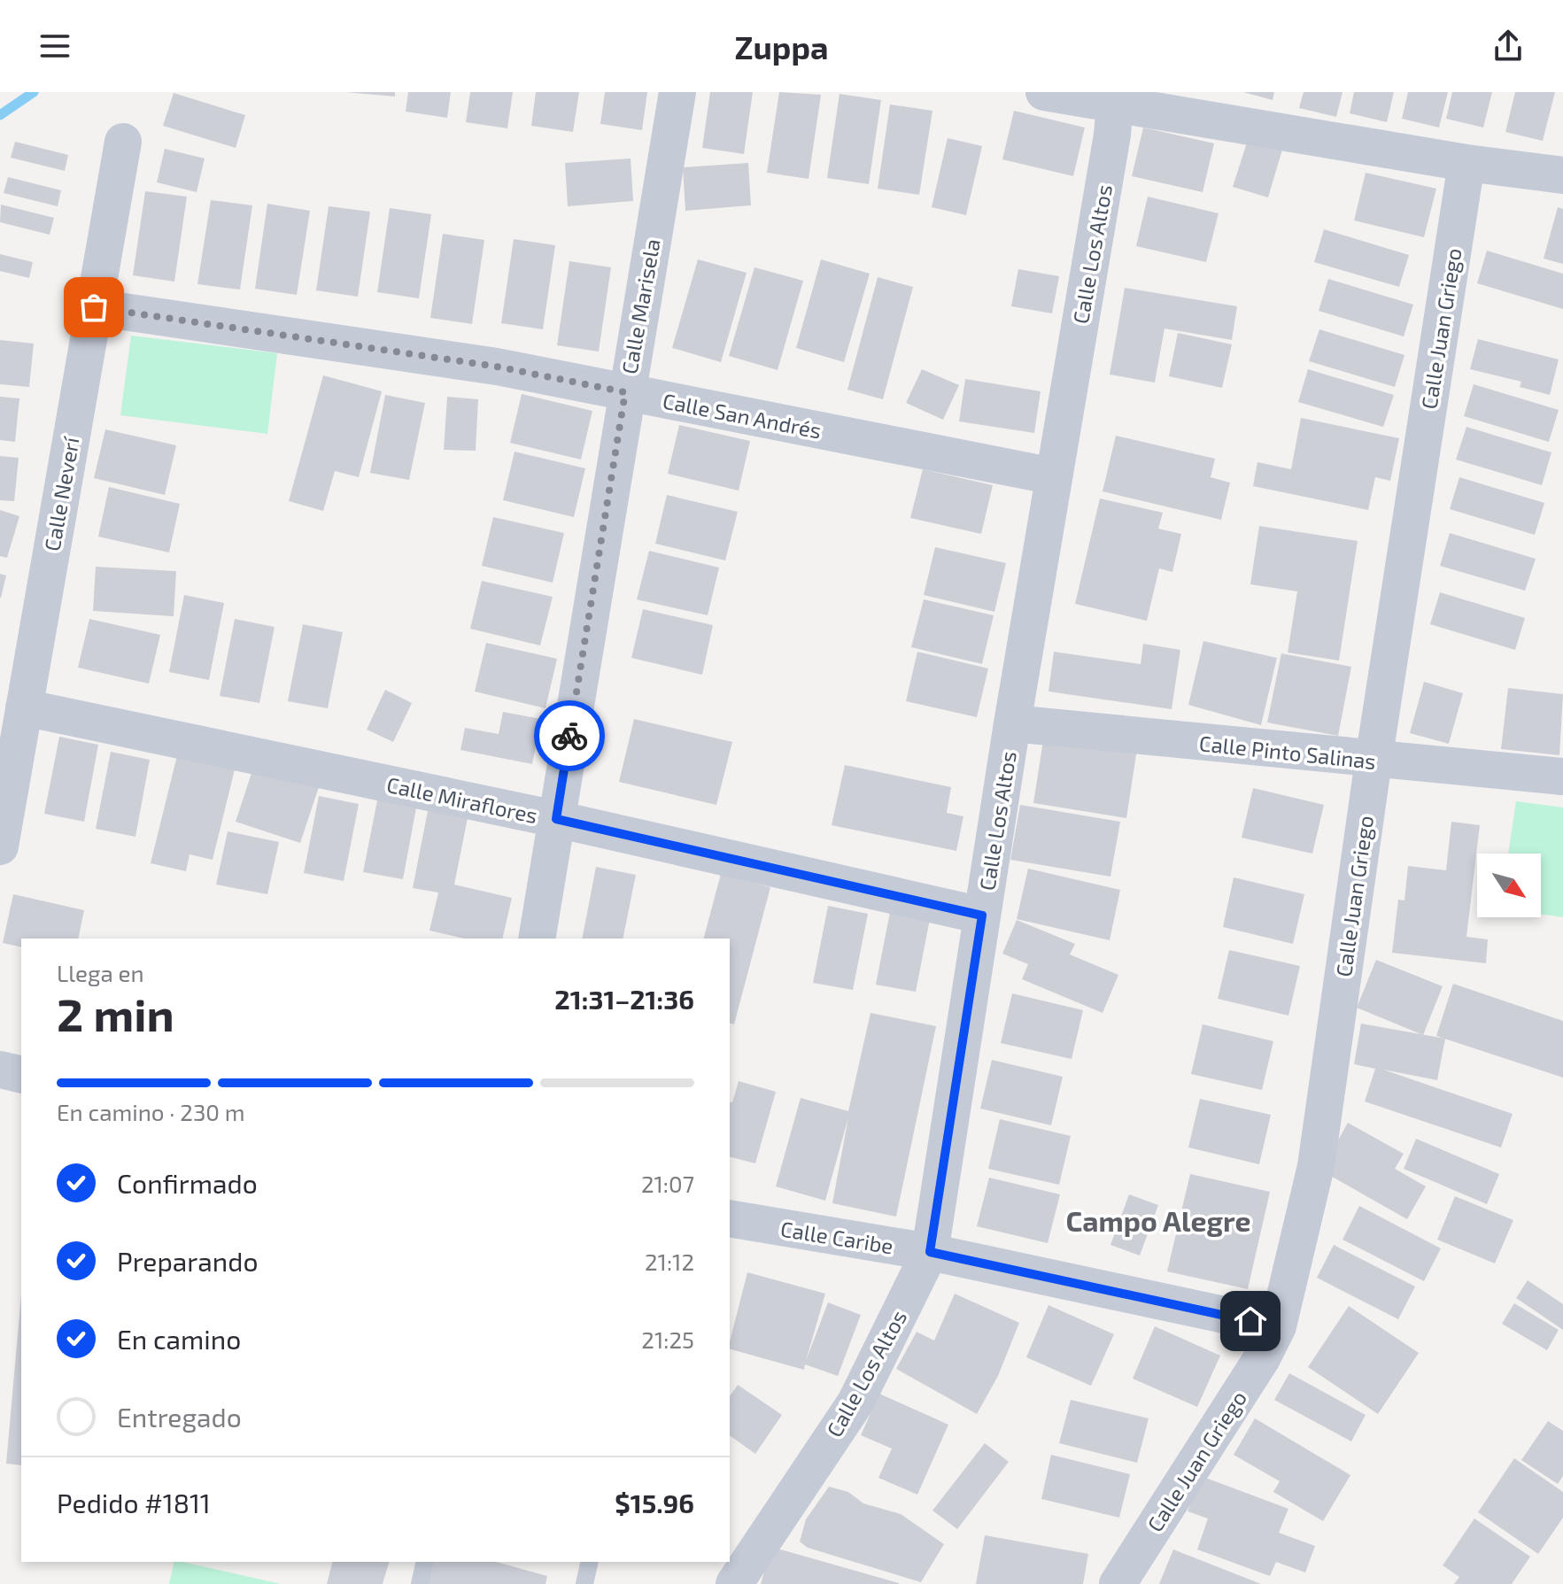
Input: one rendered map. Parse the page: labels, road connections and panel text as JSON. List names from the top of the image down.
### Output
{
  "streets": {
    "street": [
      "Calle Los Altos",
      "Calle Marisela",
      "Calle Juan Griego",
      "Calle San Andrés",
      "Calle Neverí",
      "Calle Pinto Salinas",
      "Calle Miraflores",
      "Calle Caribe"
    ]
  },
  "crossings": [
    ["Calle Los Altos", "Calle San Andrés"],
    ["Calle Los Altos", "Calle Pinto Salinas"],
    ["Calle Los Altos", "Calle Miraflores"],
    ["Calle Los Altos", "Calle Caribe"],
    ["Calle Marisela", "Calle San Andrés"],
    ["Calle Marisela", "Calle Miraflores"],
    ["Calle Juan Griego", "Calle Pinto Salinas"],
    ["Calle Juan Griego", "Calle Caribe"],
    ["Calle San Andrés", "Calle Neverí"],
    ["Calle Neverí", "Calle Miraflores"]
  ],
  "districts": ["Campo Alegre"],
  "north": "bottom right",
  "page": {
    "header": "Zuppa",
    "heading": ["2 min", "Llega en", "21:31–21:36"],
    "panel": ["Pedido #1811", "$15.96"],
    "bar": "En camino · 230 m",
    "list": [
      ["Confirmado", "21:07"],
      ["Preparando", "21:12"],
      ["En camino", "21:25"],
      "Entregado"
    ]
  }
}
